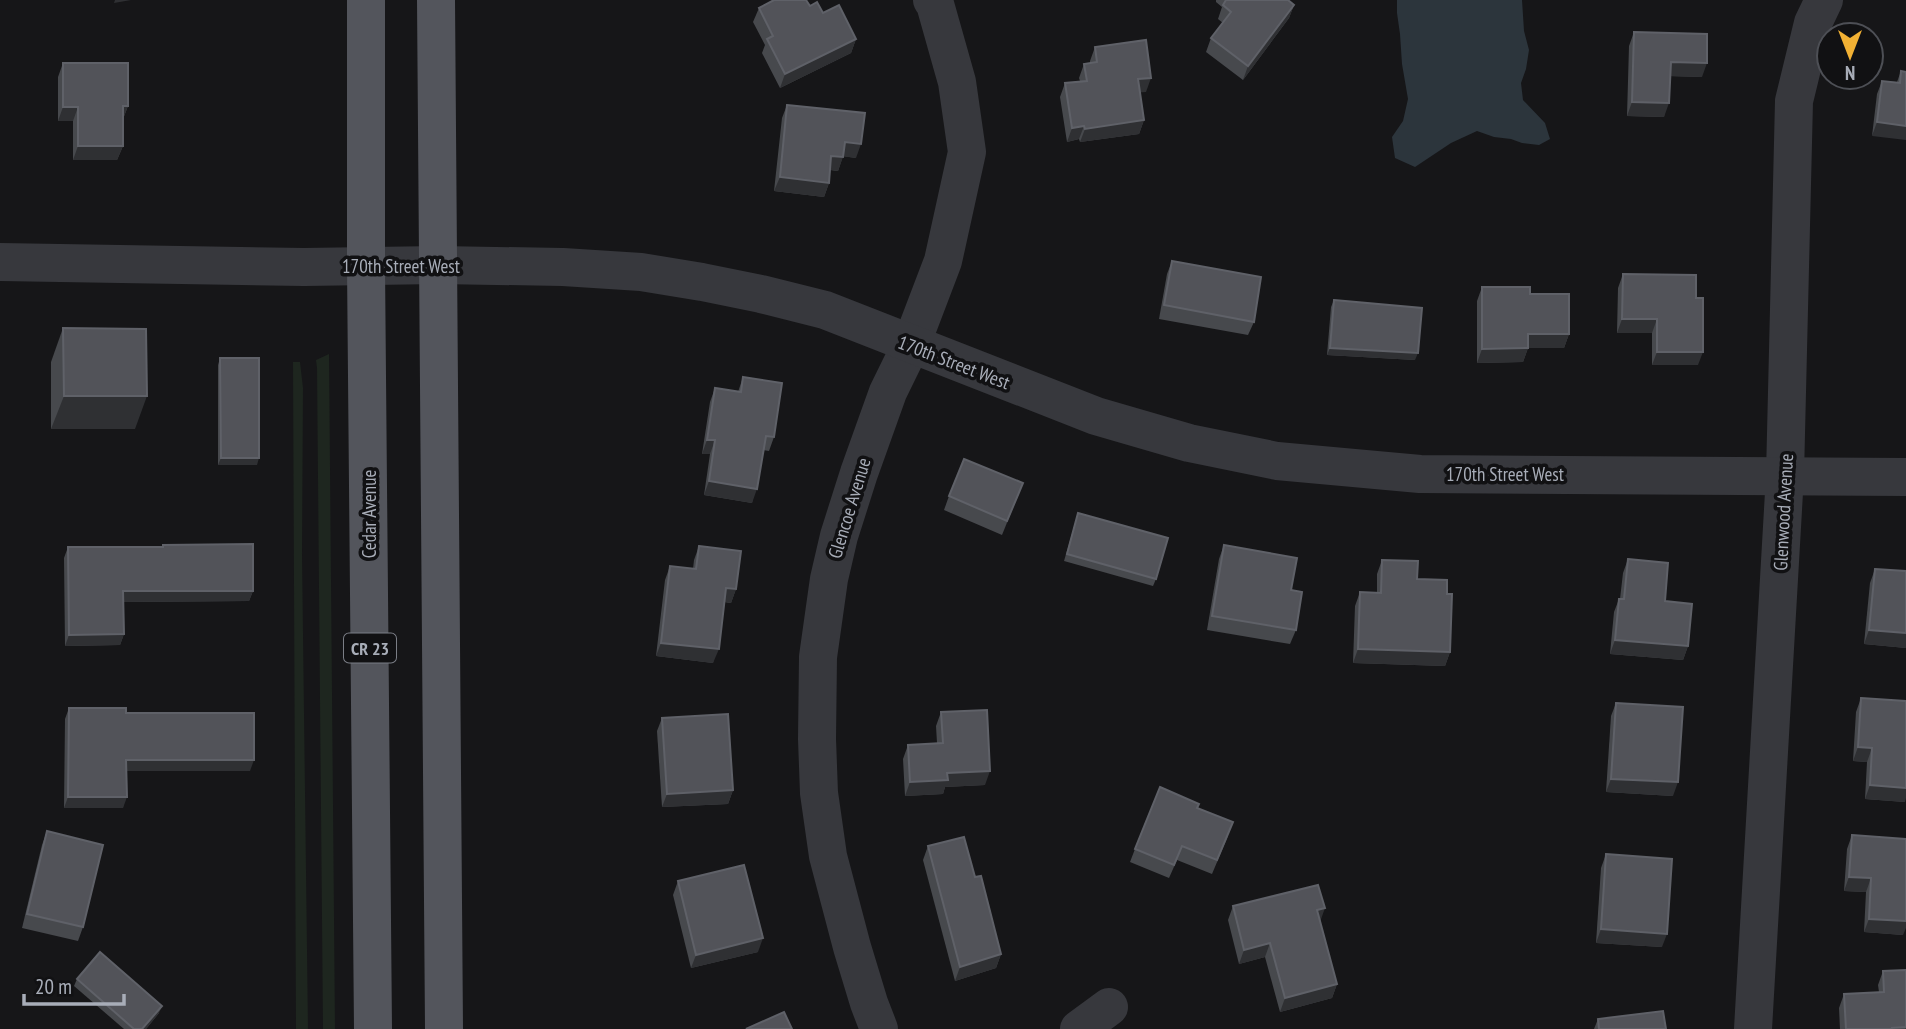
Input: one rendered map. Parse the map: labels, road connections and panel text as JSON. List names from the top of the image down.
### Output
{
  "streets": {
    "main road": ["Cedar Avenue", "CR 23"],
    "street": ["170th Street West", "Glencoe Avenue", "Glenwood Avenue"]
  },
  "crossings": [
    ["170th Street West", "Glencoe Avenue"],
    ["170th Street West", "Glenwood Avenue"],
    ["170th Street West", "Cedar Avenue"]
  ],
  "scale_bar": "20 m",
  "north": "bottom"
}
